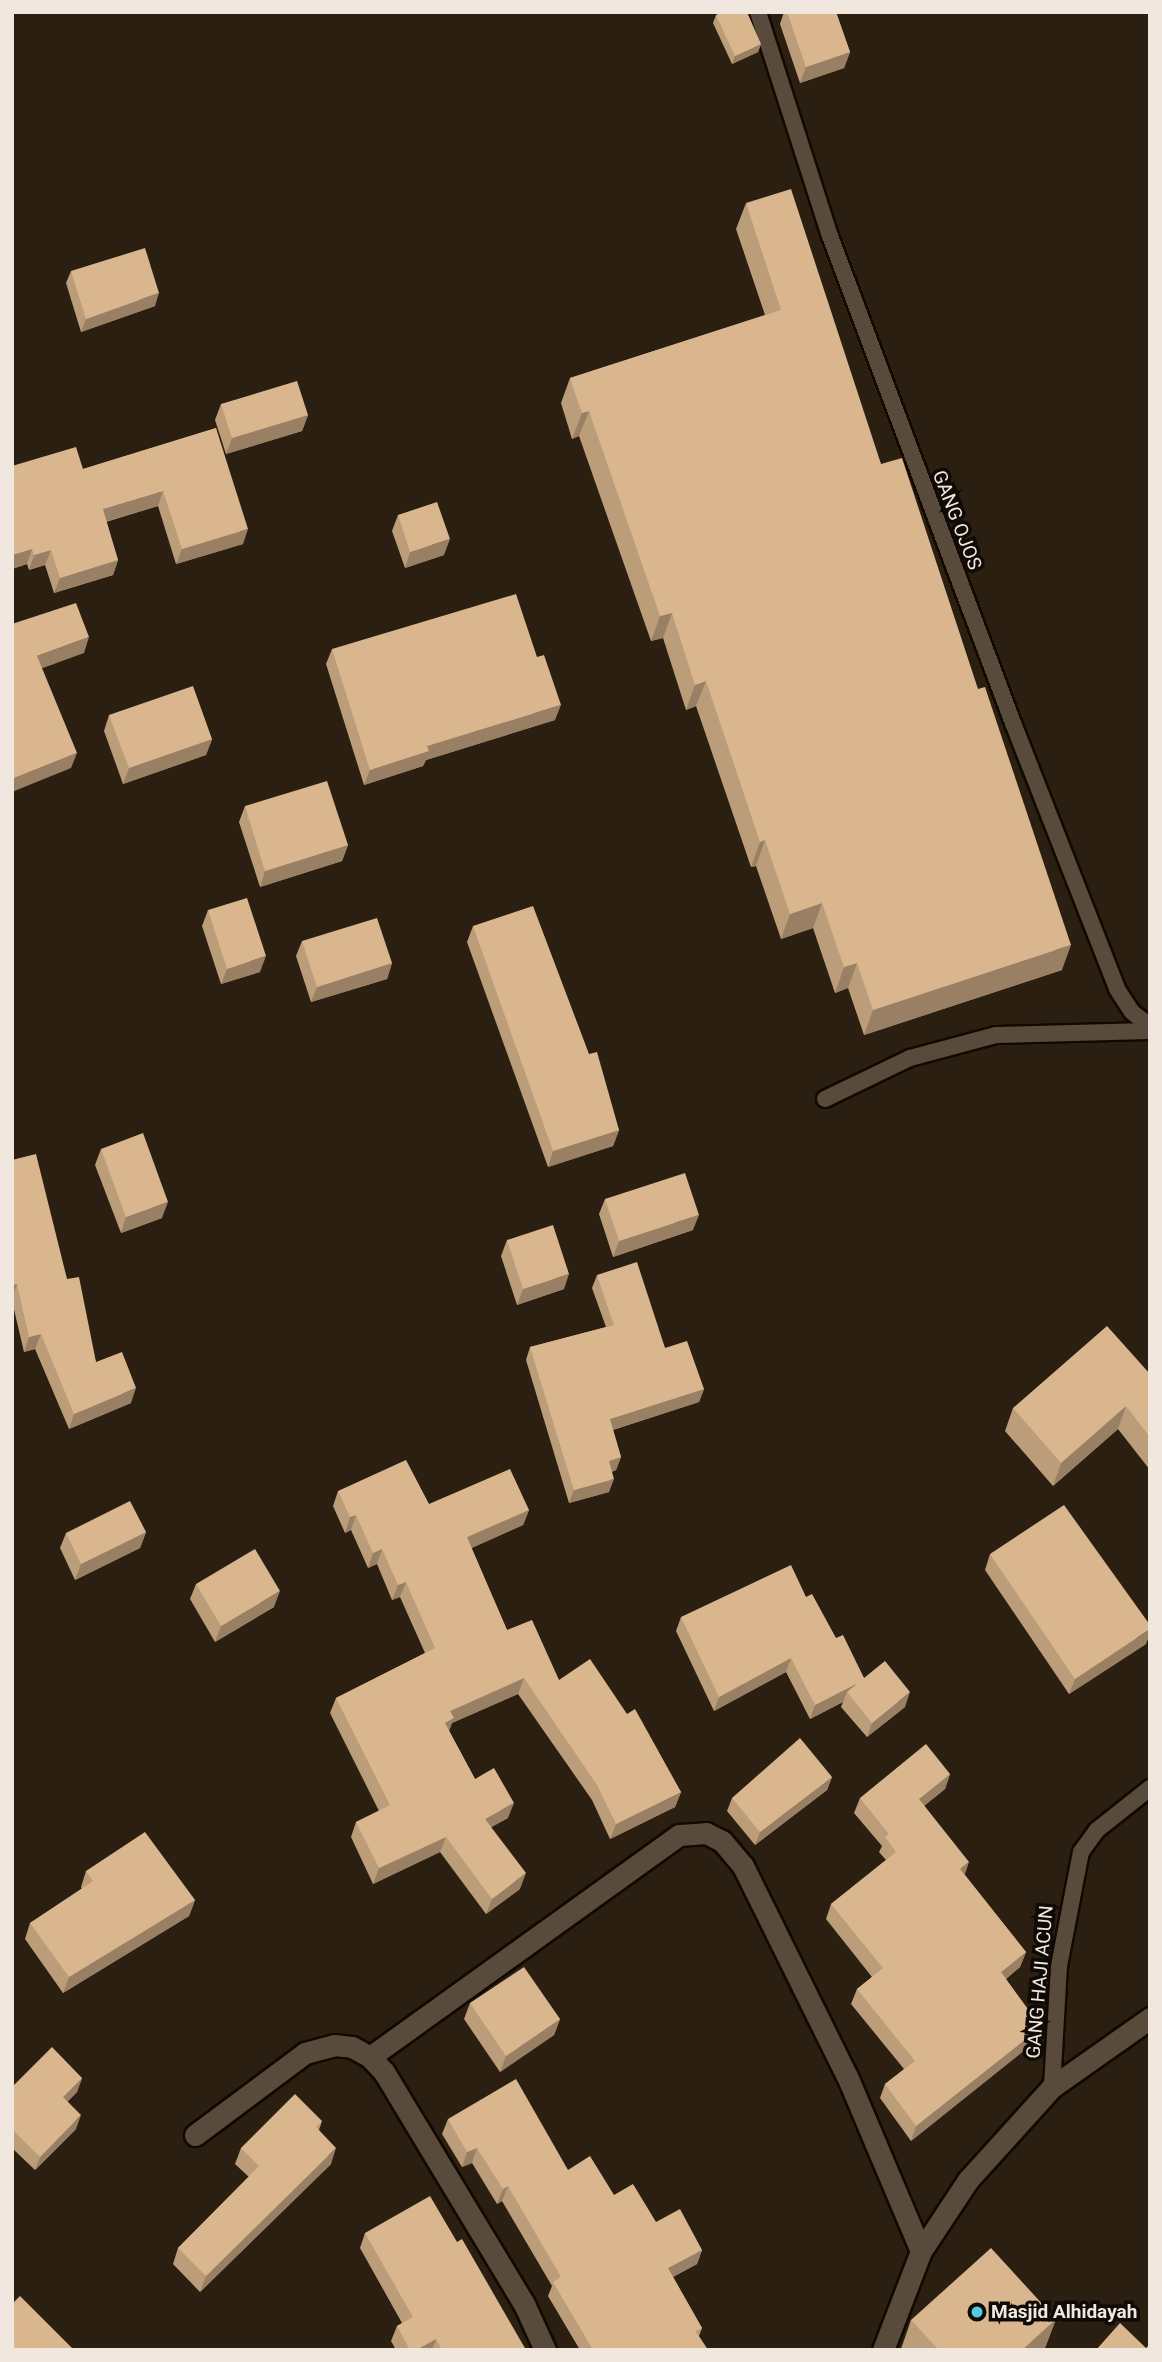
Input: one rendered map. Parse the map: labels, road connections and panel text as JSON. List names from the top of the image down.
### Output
{
  "streets": {
    "lane": ["GANG OJOS", "GANG HAJI ACUN"]
  },
  "places": ["Masjid Alhidayah"]
}
